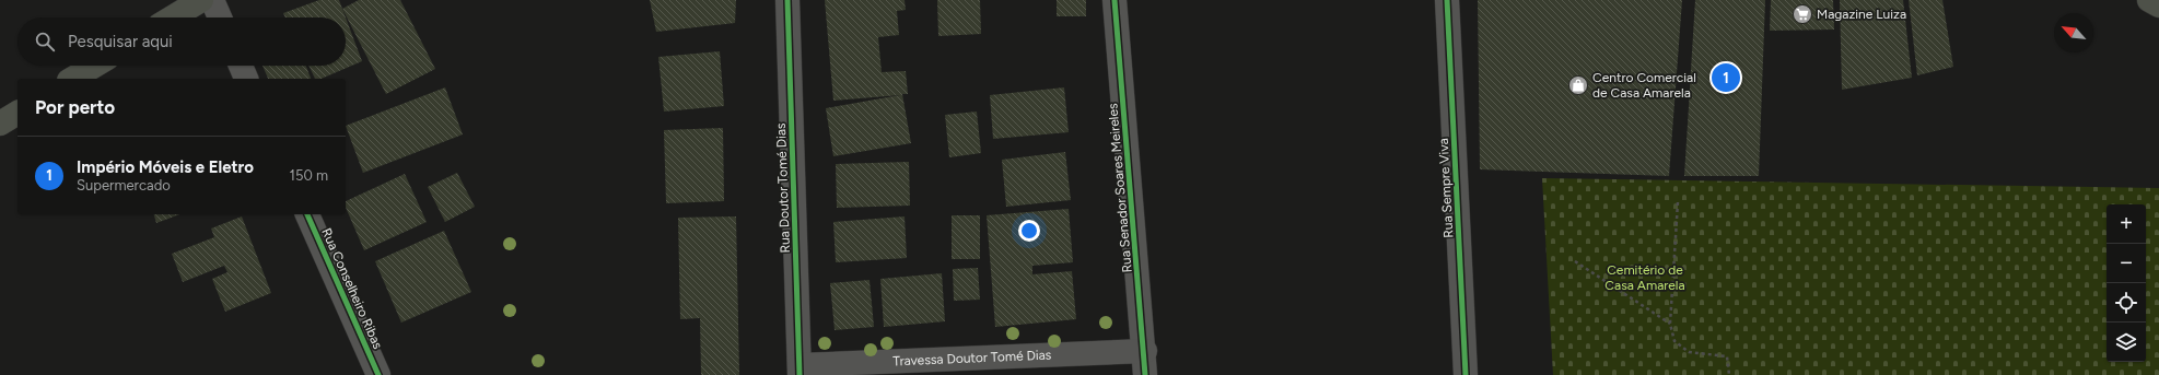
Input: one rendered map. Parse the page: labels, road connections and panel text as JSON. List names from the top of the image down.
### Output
{
  "streets": {
    "street": [
      "Rua Doutor Tomé Dias",
      "Rua Senador Soares Meireles",
      "Rua Sempre Viva",
      "Rua Conselheiro Ribas",
      "Travessa Doutor Tomé Dias"
    ]
  },
  "crossings": [
    ["Rua Doutor Tomé Dias", "Travessa Doutor Tomé Dias"],
    ["Rua Senador Soares Meireles", "Travessa Doutor Tomé Dias"]
  ],
  "parks": ["Cemitério de Casa Amarela"],
  "places": {
    "supermarket": ["Magazine Luiza"],
    "shop": ["Centro Comercial de Casa Amarela"]
  },
  "north": "top left",
  "page": {
    "search": "Pesquisar aqui",
    "pins": "1",
    "heading": "Por perto",
    "list": [
      {
        "mark": "1",
        "name": "Império Móveis e Eletro",
        "note": "Supermercado",
        "value": "150 m"
      }
    ],
    "map_buttons": ["+", "−"]
  }
}
